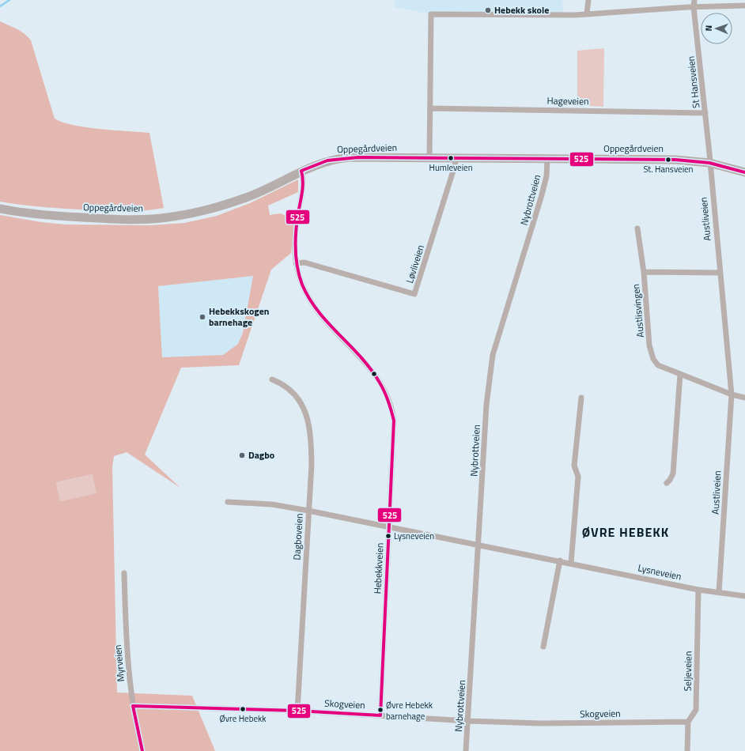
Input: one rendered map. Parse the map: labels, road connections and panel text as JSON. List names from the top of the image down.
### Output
{
  "streets": {
    "main road": ["Oppegårdveien"],
    "street": [
      "St Hansveien",
      "Hageveien",
      "Nybrottveien",
      "Austliveien",
      "Løvliveien",
      "Austlisvingen",
      "Dagboveien",
      "Hebekkveien",
      "Lysneveien",
      "Myrveien",
      "Seljeveien",
      "Skogveien"
    ]
  },
  "crossings": [
    ["St Hansveien", "Hageveien"],
    ["St Hansveien", "Oppegårdveien"],
    ["St Hansveien", "Austliveien"],
    ["Oppegårdveien", "Nybrottveien"],
    ["Oppegårdveien", "Austliveien"],
    ["Oppegårdveien", "Løvliveien"],
    ["Oppegårdveien", "Hebekkveien"],
    ["Nybrottveien", "Lysneveien"],
    ["Nybrottveien", "Skogveien"],
    ["Austliveien", "Austlisvingen"],
    ["Austliveien", "Lysneveien"],
    ["Løvliveien", "Hebekkveien"],
    ["Dagboveien", "Lysneveien"],
    ["Dagboveien", "Skogveien"],
    ["Hebekkveien", "Lysneveien"],
    ["Hebekkveien", "Skogveien"],
    ["Lysneveien", "Seljeveien"],
    ["Myrveien", "Skogveien"],
    ["Seljeveien", "Skogveien"]
  ],
  "districts": ["ØVRE HEBEKK"],
  "places": [
    "Hebekk skole",
    "Humleveien",
    "St. Hansveien",
    "Hebekkskogen barnehage",
    "Dagbo",
    "Lysneveien",
    "Øvre Hebekk",
    "Øvre Hebekk barnehage"
  ],
  "lines": ["transit line 525"],
  "north": "left"
}
